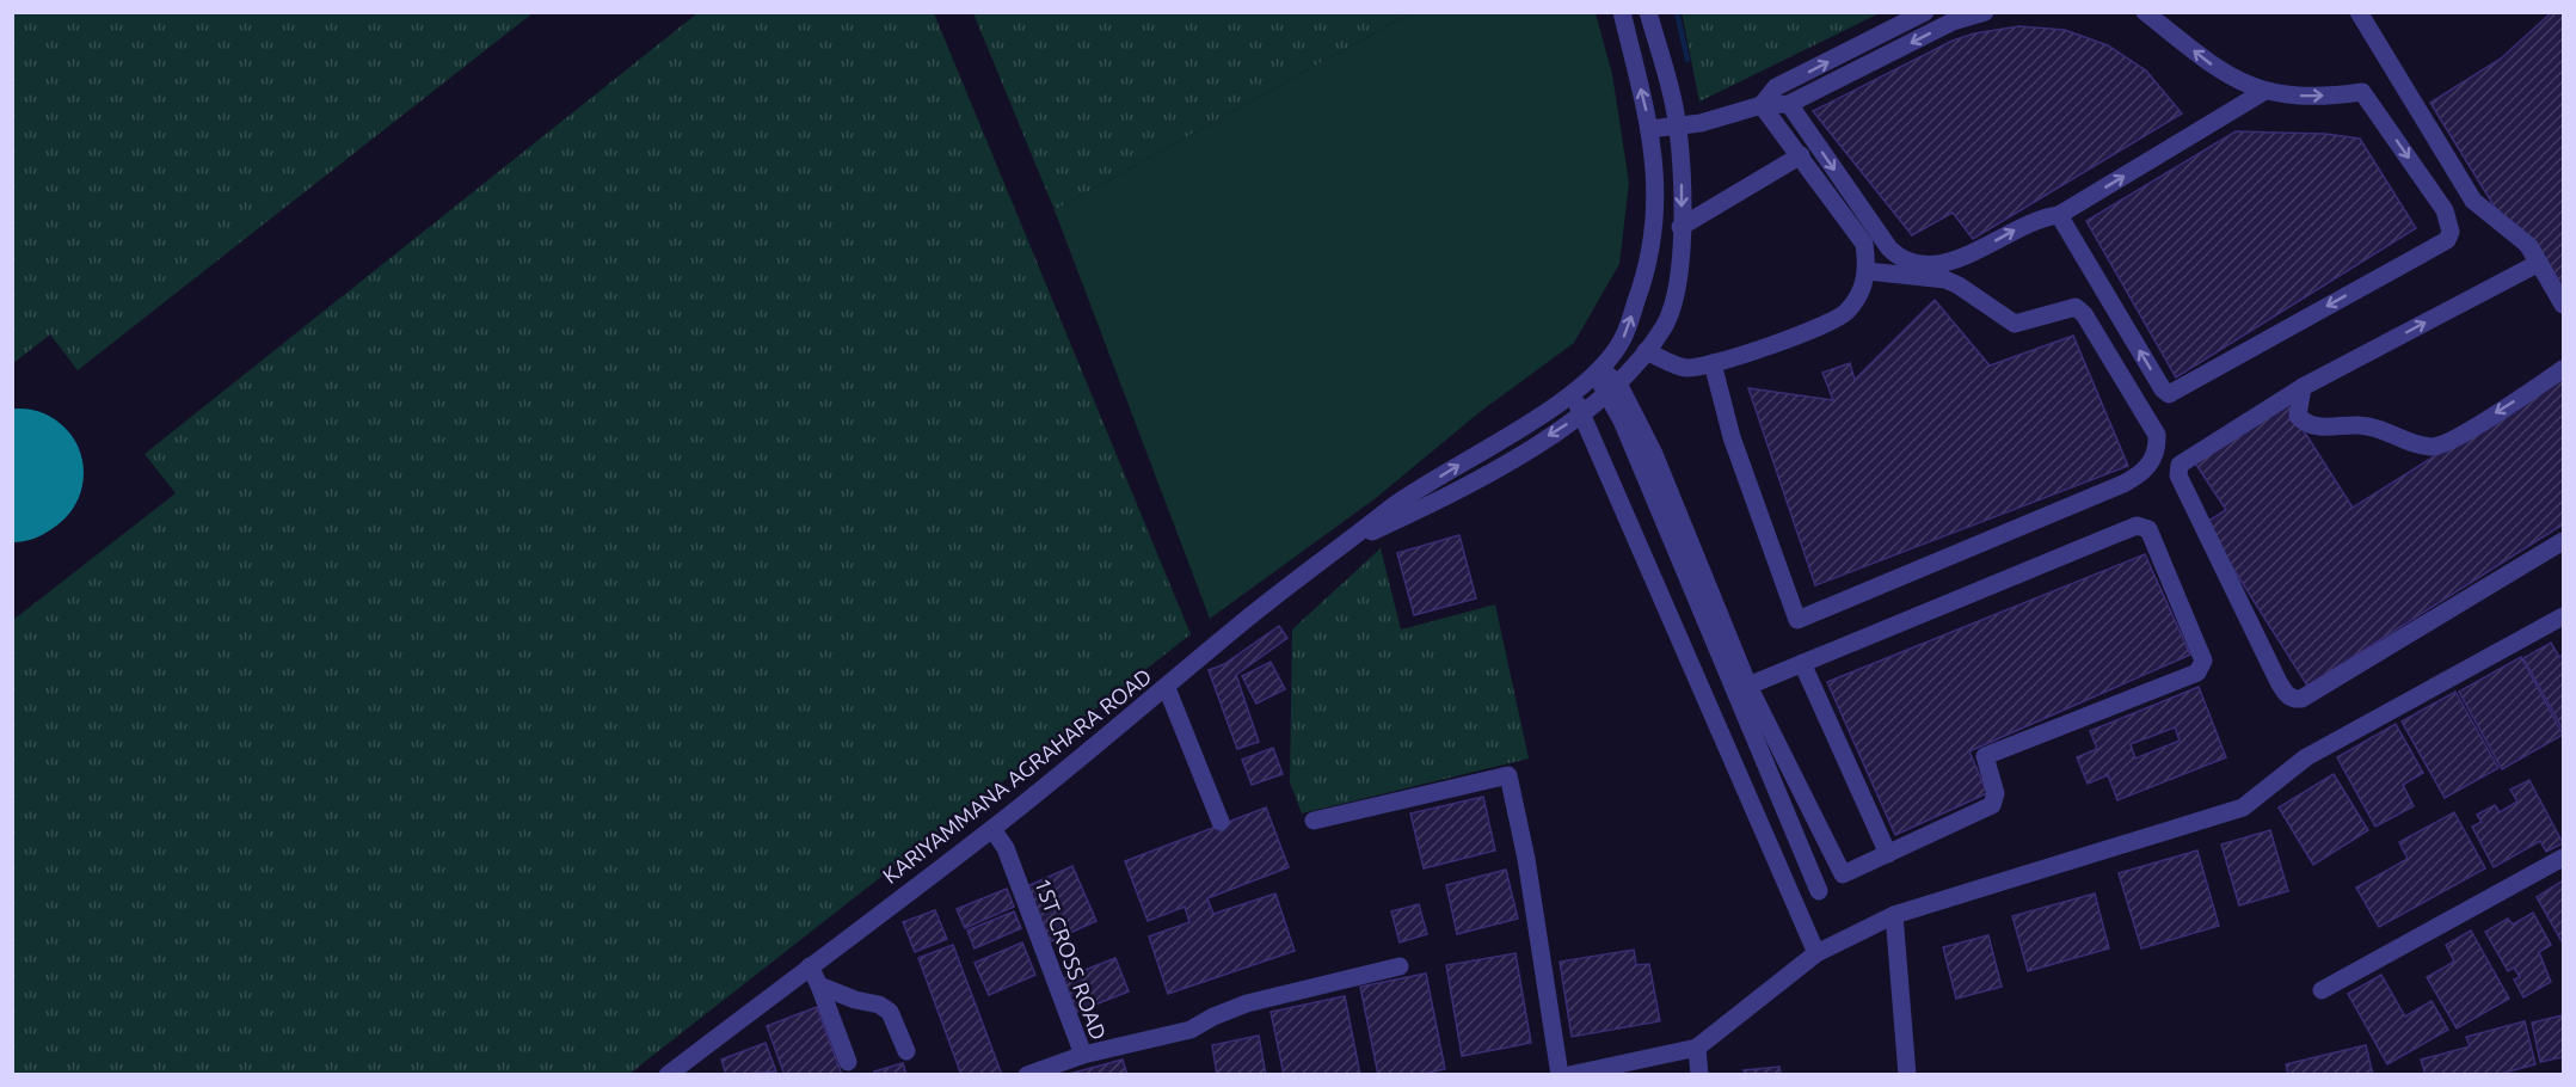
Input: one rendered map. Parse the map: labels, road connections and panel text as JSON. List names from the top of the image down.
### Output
{
  "streets": {
    "street": ["KARIYAMMANA AGRAHARA ROAD", "1ST CROSS ROAD"]
  },
  "crossings": [
    ["KARIYAMMANA AGRAHARA ROAD", "1ST CROSS ROAD"]
  ],
  "one_way": ["KARIYAMMANA AGRAHARA ROAD"]
}
